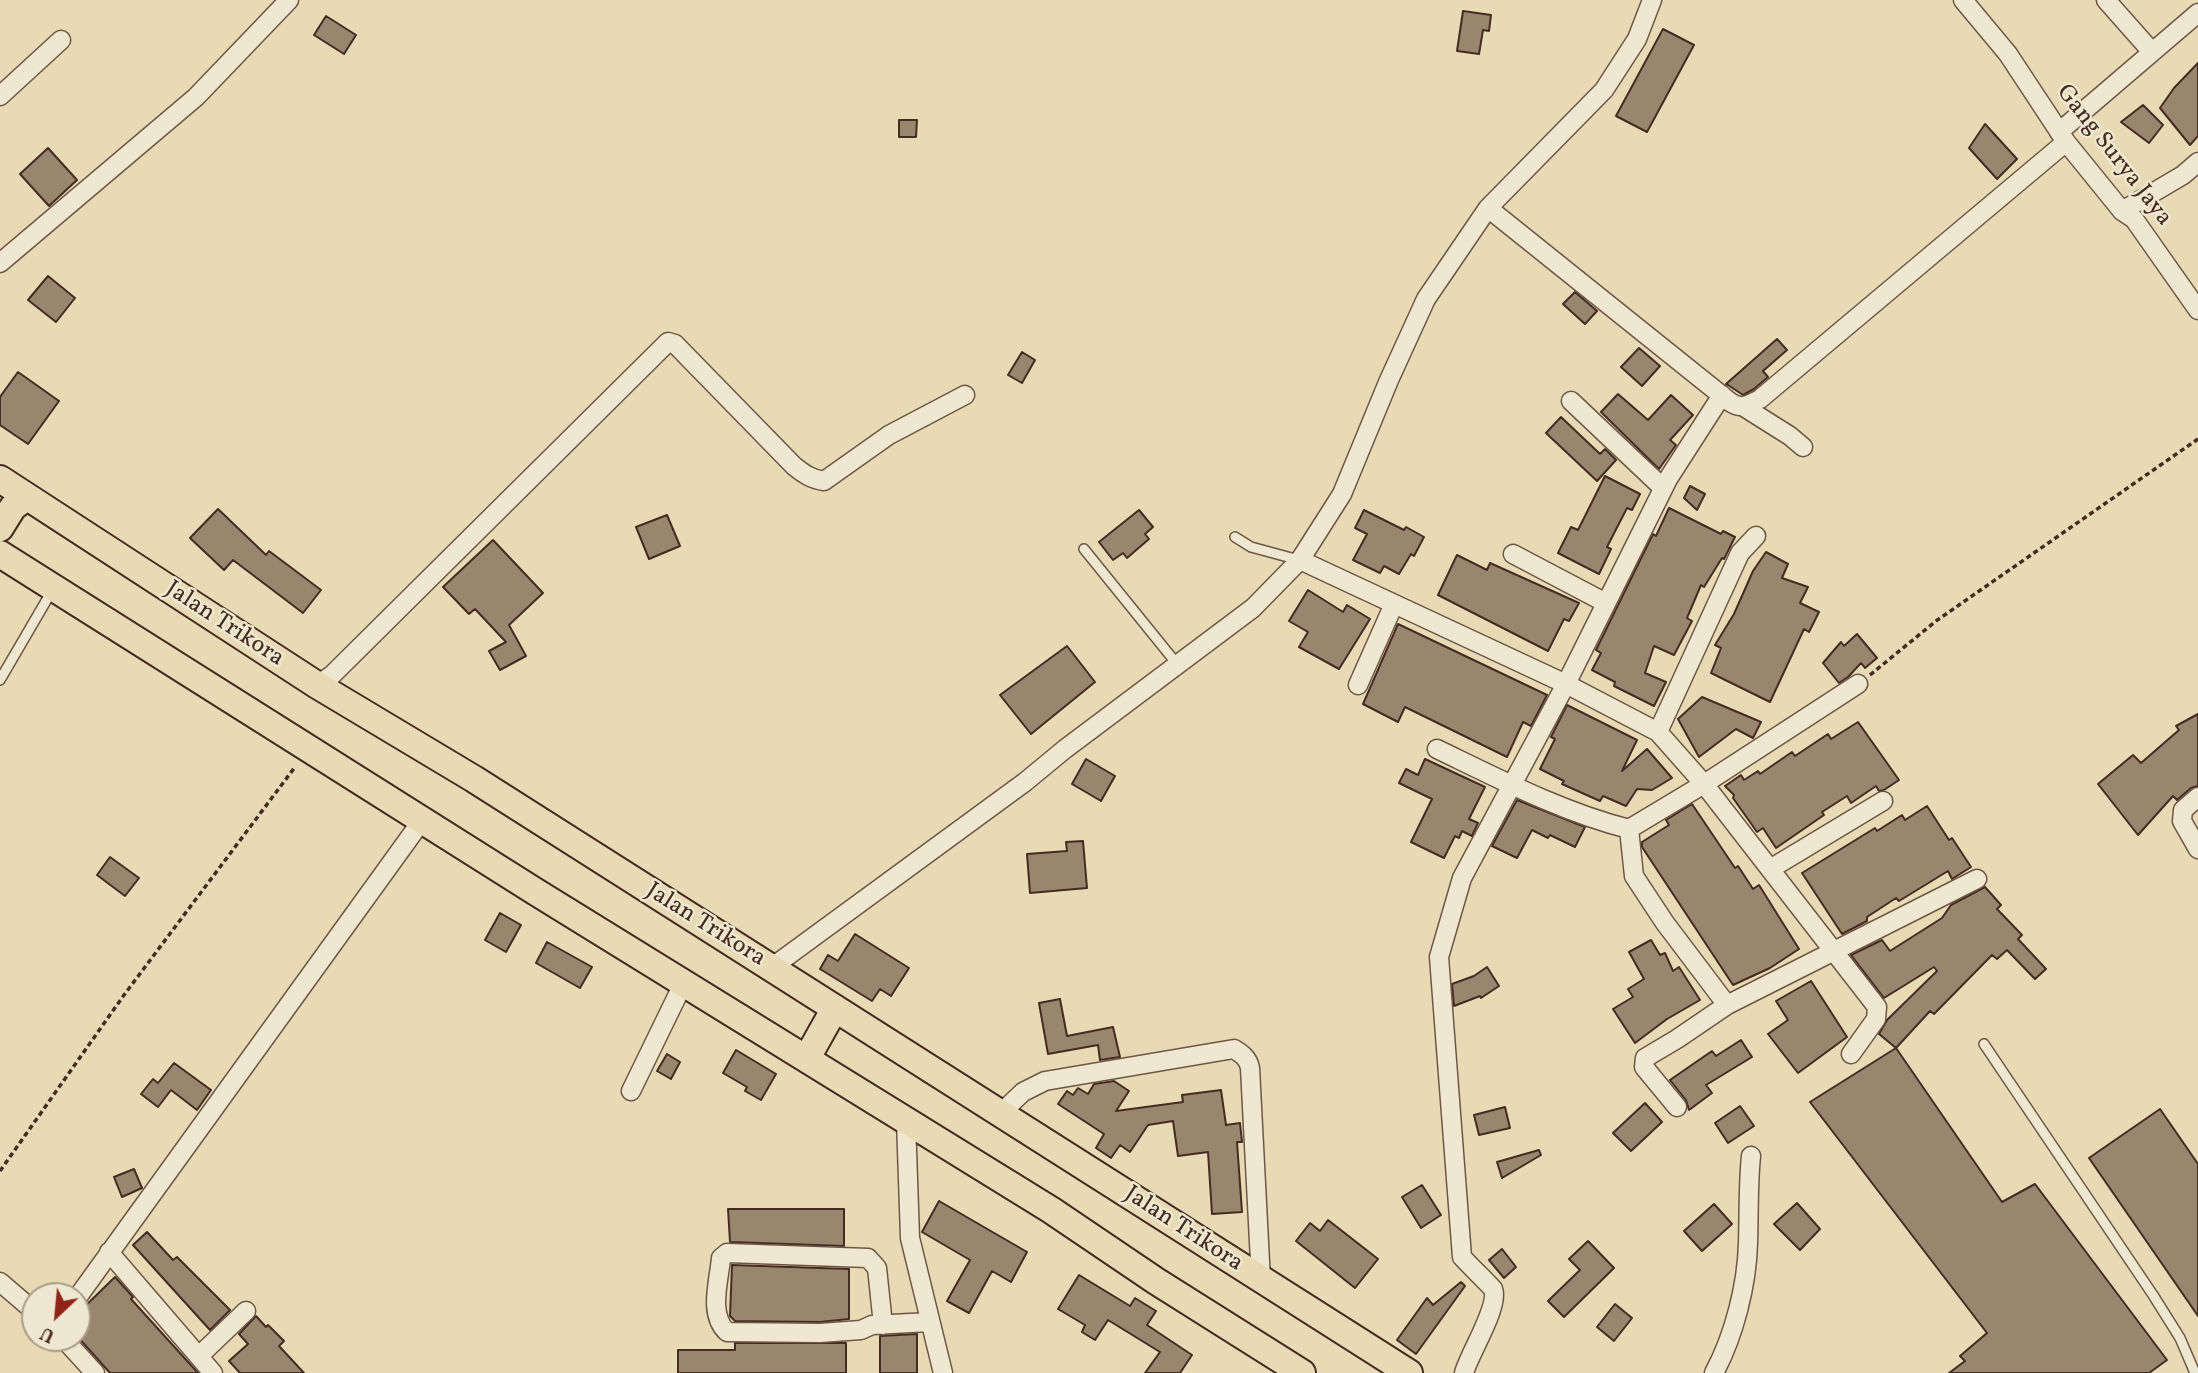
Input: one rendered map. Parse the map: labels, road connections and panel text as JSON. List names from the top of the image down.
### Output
{
  "streets": {
    "main road": ["Jalan Trikora"],
    "street": ["Gang Surya Jaya"]
  },
  "north": "bottom left"
}
